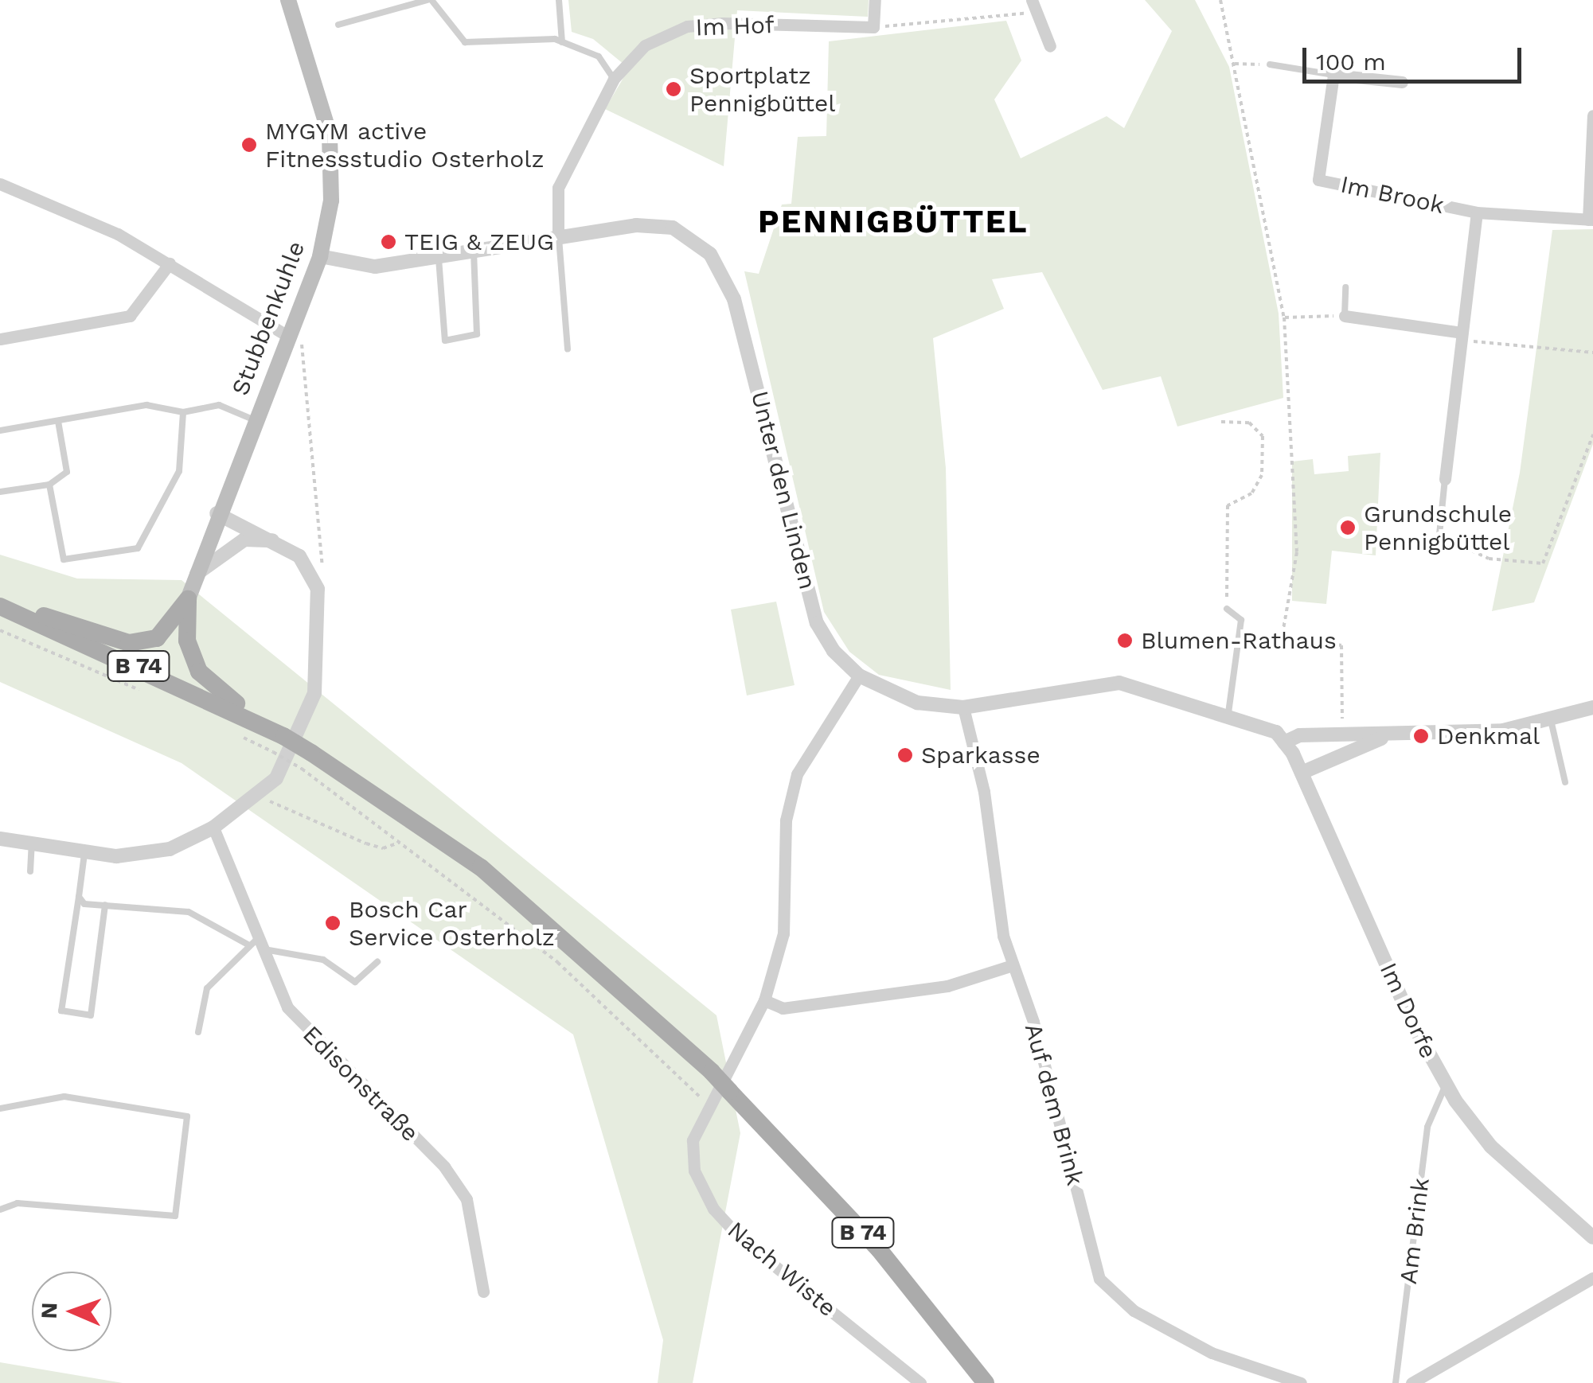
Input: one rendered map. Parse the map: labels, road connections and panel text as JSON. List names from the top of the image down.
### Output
{
  "streets": {
    "main road": ["Stubbenkuhle", "B 74"],
    "street": [
      "Im Hof",
      "Im Brook",
      "Unter den Linden",
      "Im Dorfe",
      "Edisonstraße",
      "Auf dem Brink",
      "Nach Wiste"
    ],
    "lane": ["Am Brink"]
  },
  "crossings": [
    ["Im Hof", "Unter den Linden"],
    ["Stubbenkuhle", "Unter den Linden"],
    ["Stubbenkuhle", "B 74"],
    ["Unter den Linden", "Im Dorfe"],
    ["Unter den Linden", "Auf dem Brink"],
    ["Unter den Linden", "Nach Wiste"],
    ["Im Dorfe", "Am Brink"]
  ],
  "districts": ["PENNIGBÜTTEL"],
  "places": [
    "Sportplatz Pennigbüttel",
    "MYGYM active Fitnessstudio Osterholz",
    "TEIG & ZEUG",
    "Grundschule Pennigbüttel",
    "Blumen-Rathaus",
    "Denkmal",
    "Sparkasse",
    "Bosch Car Service Osterholz"
  ],
  "scale_bar": "100 m",
  "north": "left"
}
